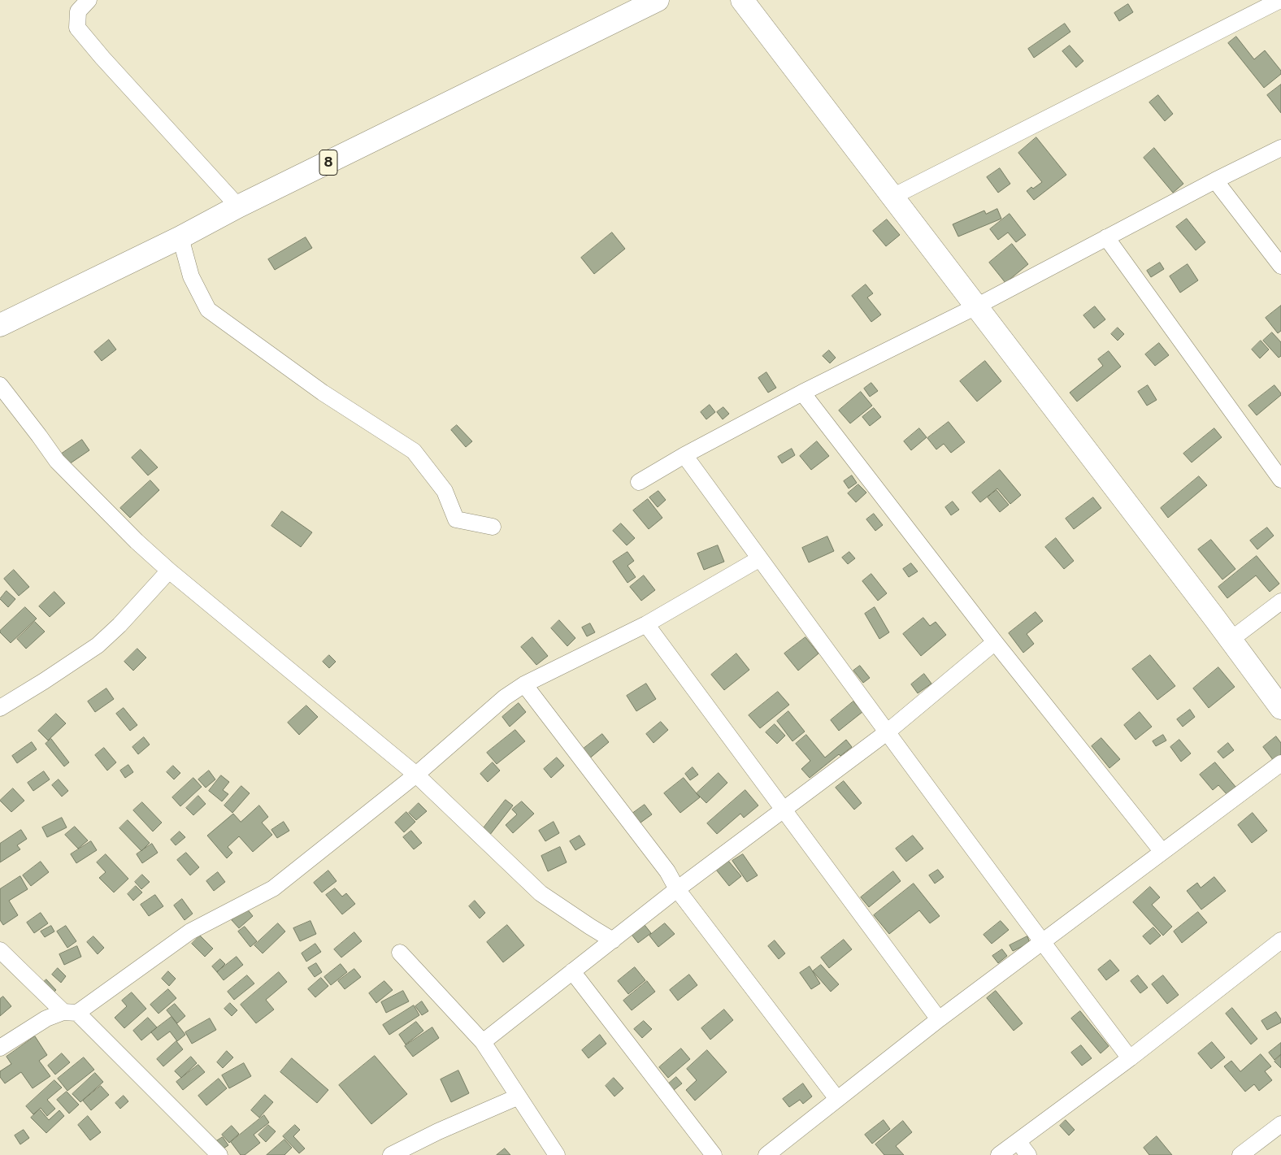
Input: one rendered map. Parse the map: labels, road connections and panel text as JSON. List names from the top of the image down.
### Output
{
  "streets": {
    "street": ["8"]
  }
}
